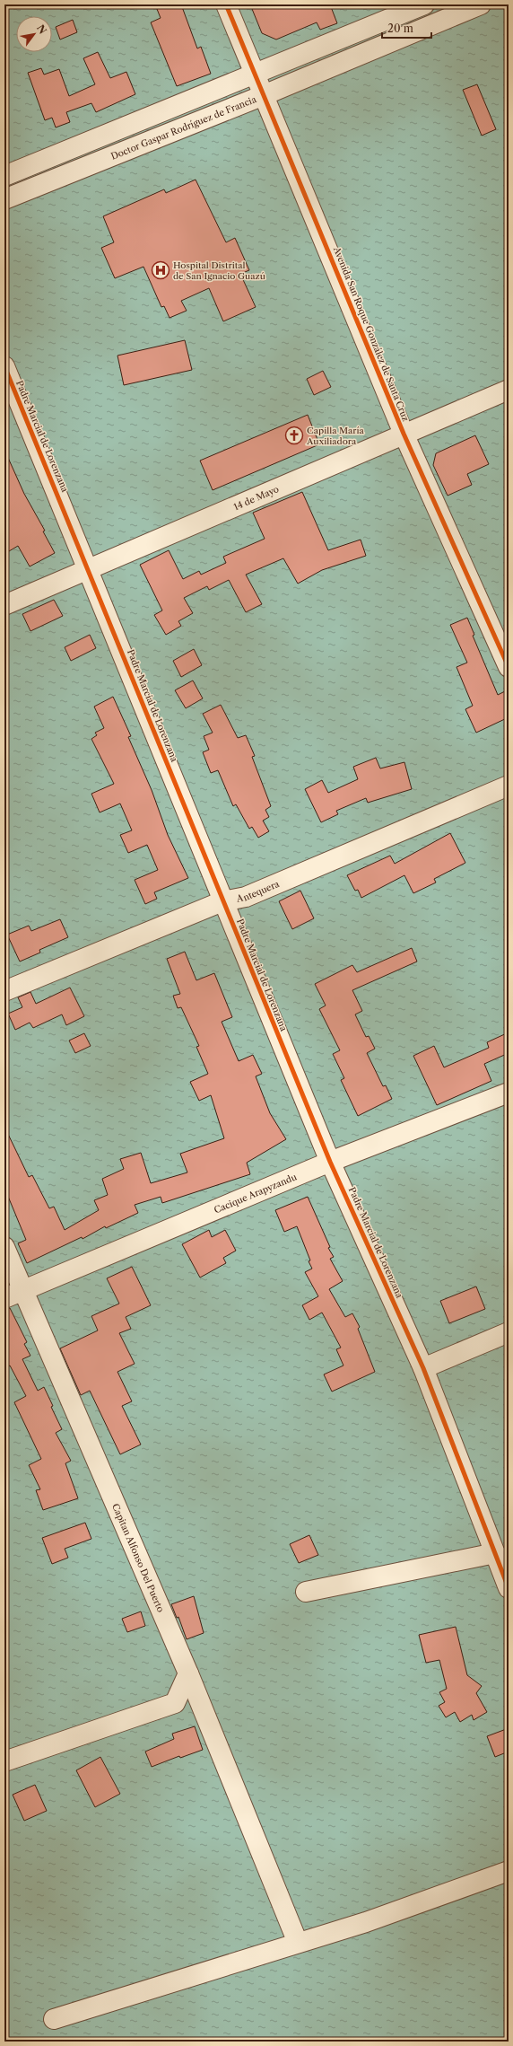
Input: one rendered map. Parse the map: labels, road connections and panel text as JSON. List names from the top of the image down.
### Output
{
  "streets": {
    "street": [
      "Doctor Gaspar Rodríguez de Francia",
      "Avenida San Roque González de Santa Cruz",
      "Padre Marcial de Lorenzana",
      "14 de Mayo",
      "Antequera",
      "Cacique Arapyzandu",
      "Capitan Alfonso Del Puerto"
    ]
  },
  "crossings": [
    ["Doctor Gaspar Rodríguez de Francia", "Avenida San Roque González de Santa Cruz"],
    ["Avenida San Roque González de Santa Cruz", "14 de Mayo"],
    ["Padre Marcial de Lorenzana", "14 de Mayo"],
    ["Padre Marcial de Lorenzana", "Antequera"],
    ["Padre Marcial de Lorenzana", "Cacique Arapyzandu"],
    ["Cacique Arapyzandu", "Capitan Alfonso Del Puerto"]
  ],
  "places": {
    "hospital": ["Hospital Distrital de San Ignacio Guazú"],
    "church": ["Capilla María Auxiliadora"]
  },
  "scale_bar": "20 m",
  "north": "top right"
}
